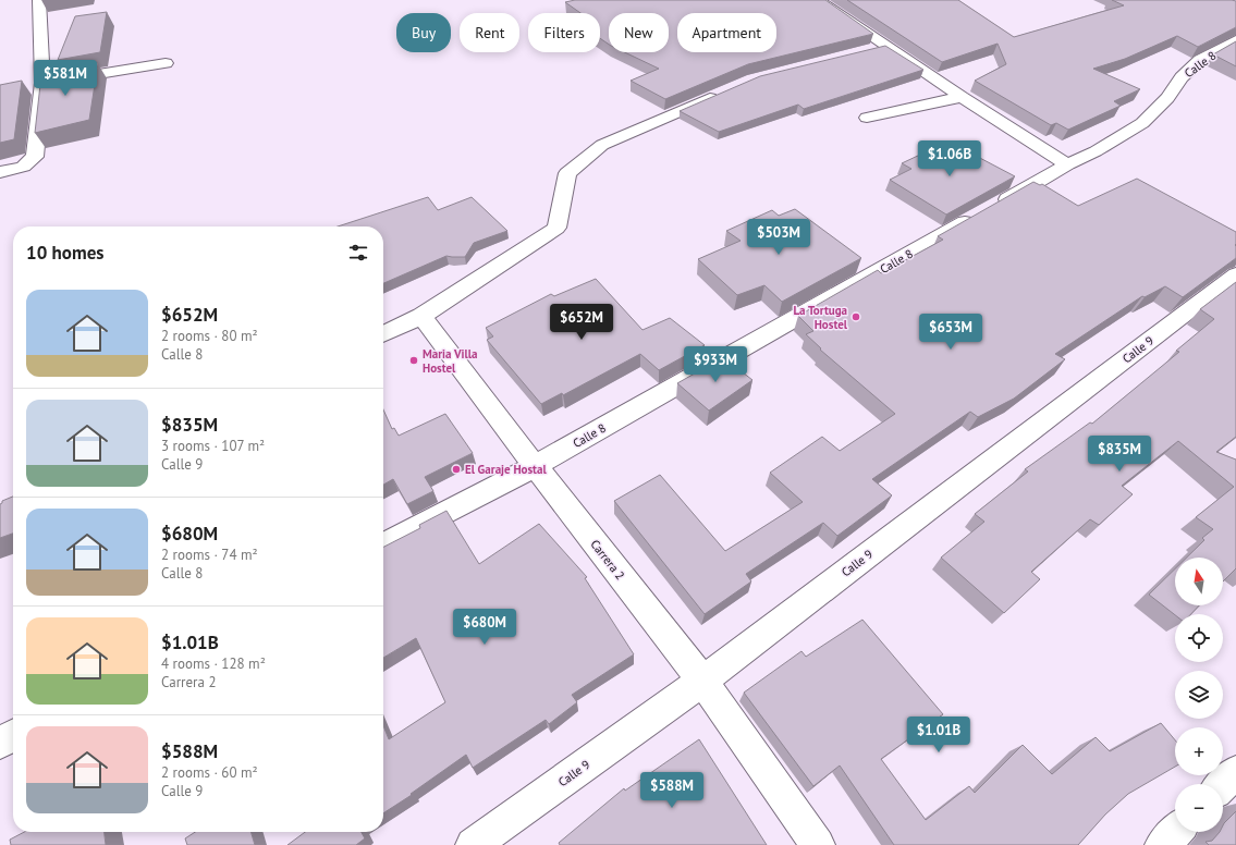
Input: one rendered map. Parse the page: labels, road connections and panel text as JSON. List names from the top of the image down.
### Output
{
  "streets": {
    "street": ["Calle 8", "Calle 9", "Carrera 2"]
  },
  "crossings": [
    ["Calle 8", "Carrera 2"],
    ["Calle 9", "Carrera 2"]
  ],
  "places": ["La Tortuga Hostel", "Maria Villa Hostel", "El Garaje Hostal"],
  "north": "top",
  "page": {
    "chip": [
      "Buy",
      "Rent",
      "Filters",
      "New",
      "Apartment"
    ],
    "price": [
      "$581M",
      "$1.06B",
      "$503M",
      "$652M",
      "$653M",
      "$933M",
      "$835M",
      "$680M",
      "$1.01B",
      "$588M"
    ],
    "heading": "10 homes",
    "list": [
      {
        "name": "$652M",
        "note": "2 rooms · 80 m² · Calle 8"
      },
      {
        "name": "$835M",
        "note": "3 rooms · 107 m² · Calle 9"
      },
      {
        "name": "$680M",
        "note": "2 rooms · 74 m² · Calle 8"
      },
      {
        "name": "$1.01B",
        "note": "4 rooms · 128 m² · Carrera 2"
      },
      {
        "name": "$588M",
        "note": "2 rooms · 60 m² · Calle 9"
      }
    ],
    "map_buttons": ["+", "−"]
  }
}
